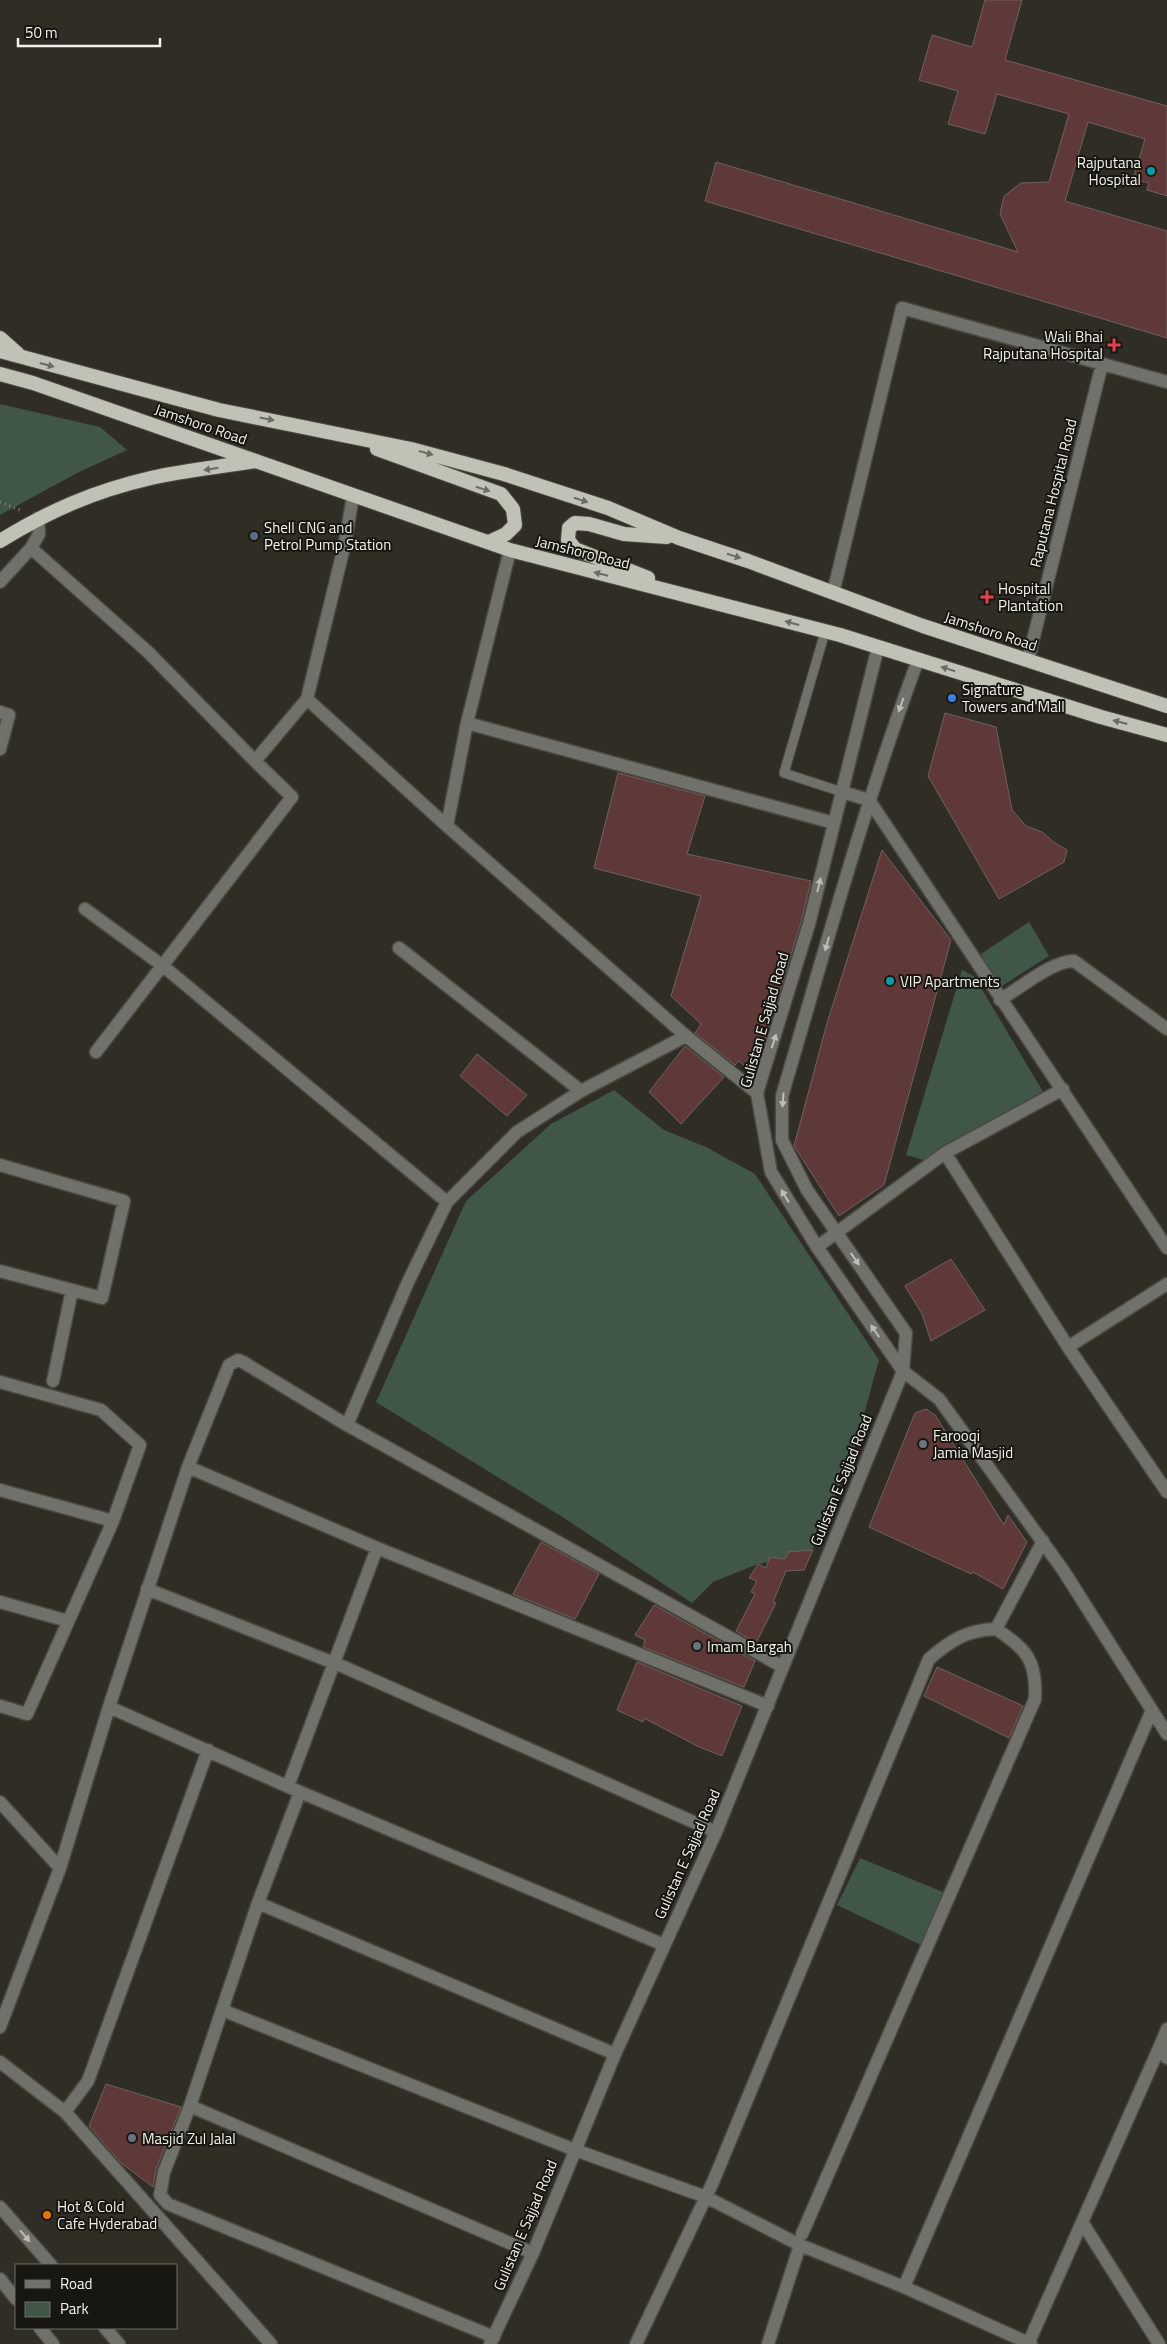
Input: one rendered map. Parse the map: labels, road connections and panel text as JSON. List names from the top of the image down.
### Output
{
  "streets": {
    "highway": ["Jamshoro Road"],
    "street": ["Raputana Hospital Road", "Gulistan E Sajjad Road"]
  },
  "crossings": [
    ["Jamshoro Road", "Raputana Hospital Road"],
    ["Jamshoro Road", "Gulistan E Sajjad Road"]
  ],
  "places": {
    "other": [
      "Rajputana Hospital",
      "Shell CNG and Petrol Pump Station",
      "Signature Towers and Mall",
      "VIP Apartments",
      "Farooqi Jamia Masjid",
      "Imam Bargah",
      "Masjid Zul Jalal",
      "Hot & Cold Cafe Hyderabad"
    ],
    "health": ["Wali Bhai Rajputana Hospital", "Hospital Plantation"]
  },
  "legend": ["Road", "Park"],
  "scale_bar": "50 m"
}
